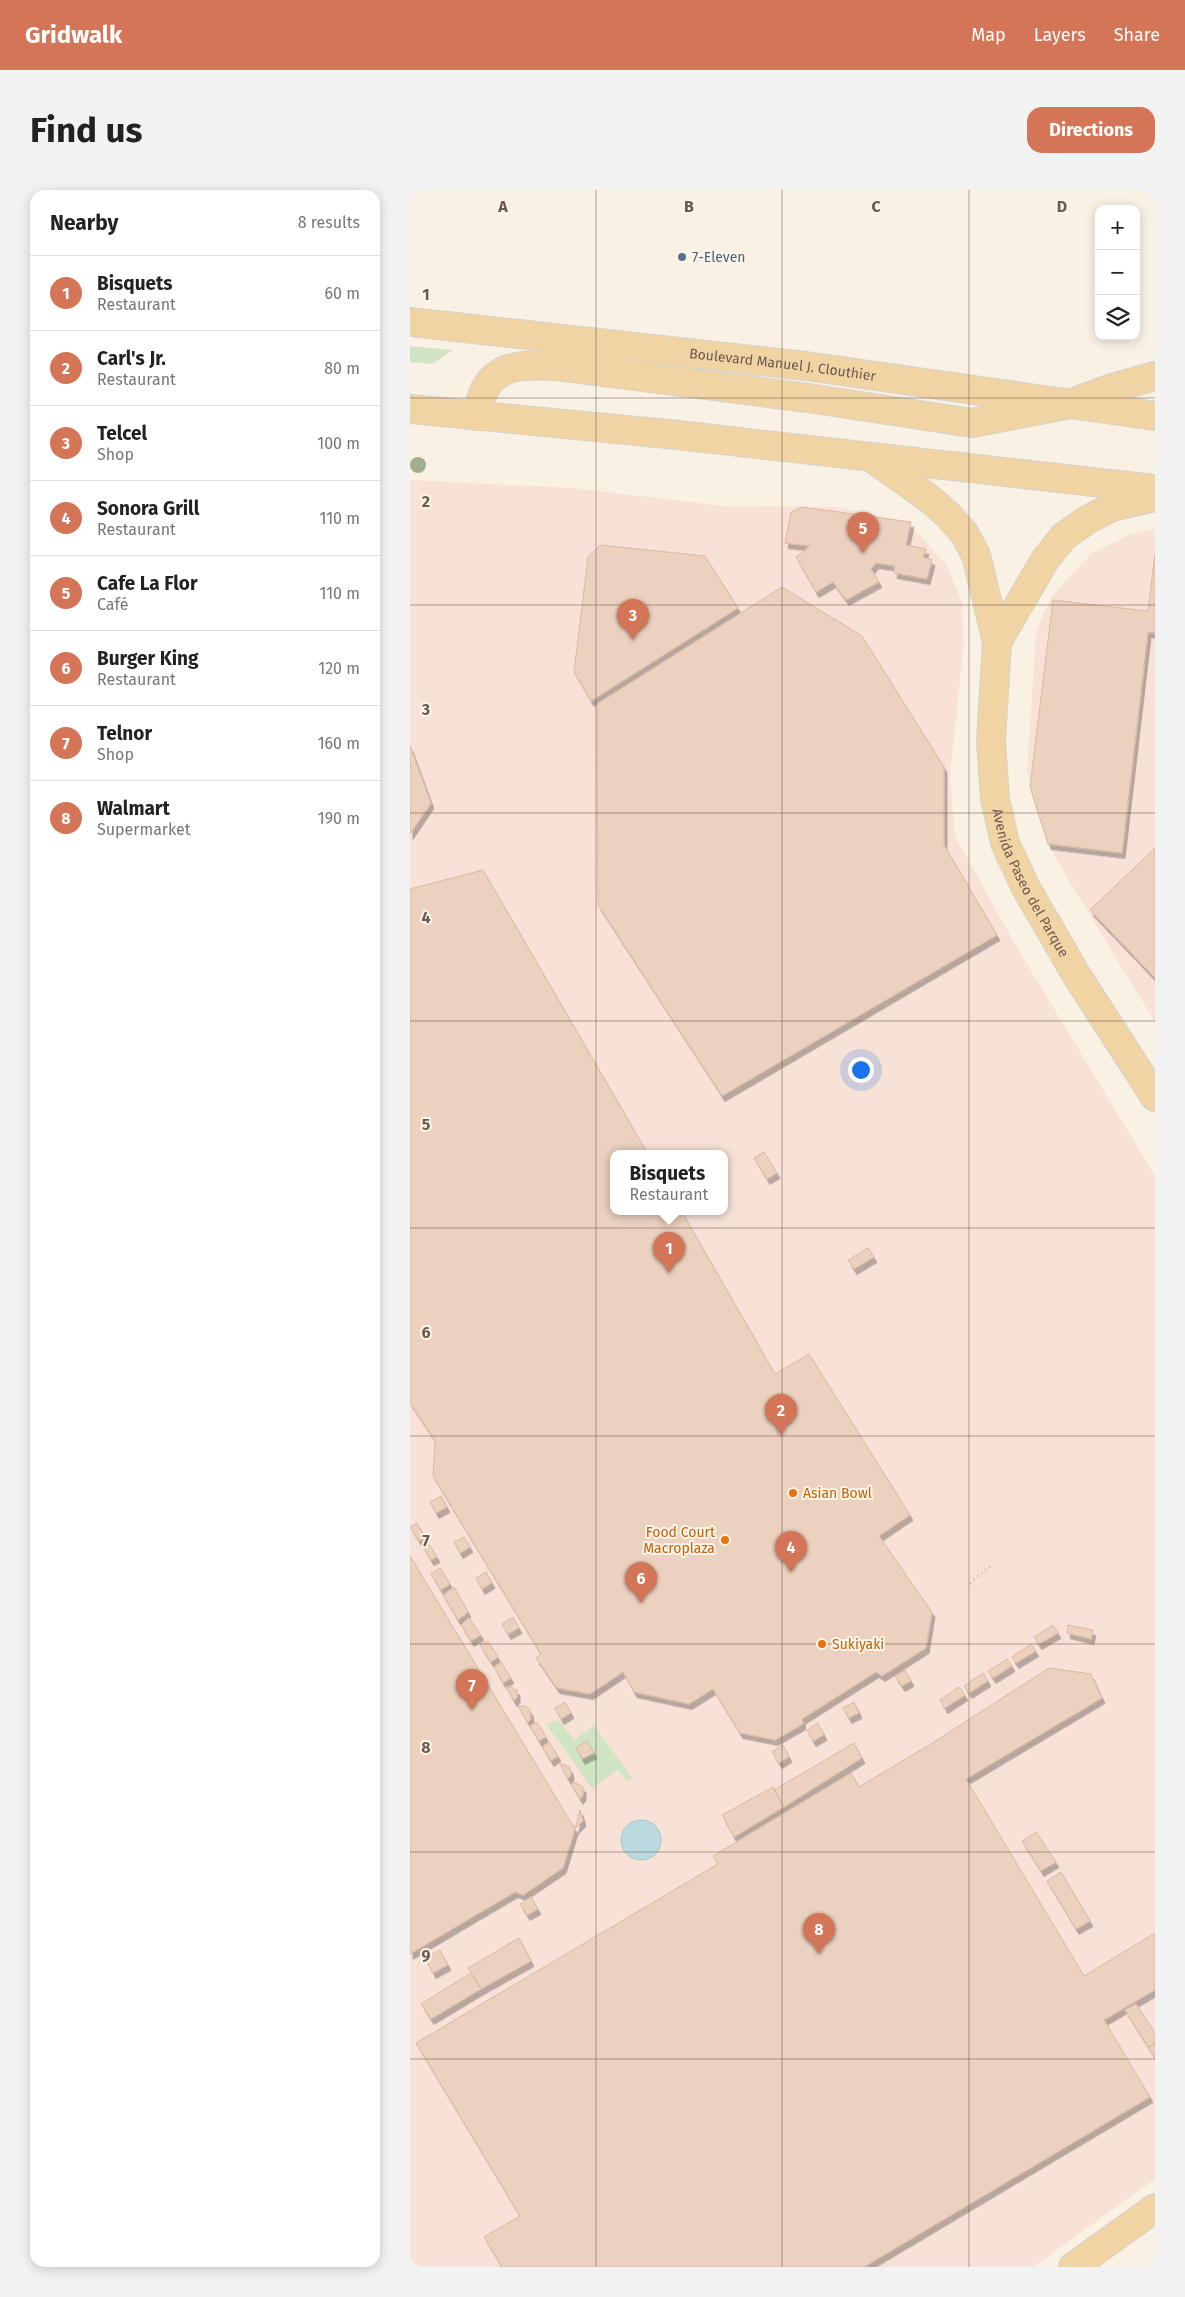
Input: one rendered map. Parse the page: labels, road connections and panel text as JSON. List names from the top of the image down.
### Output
{
  "streets": {
    "main road": ["Boulevard Manuel J. Clouthier", "Avenida Paseo del Parque"]
  },
  "places": [
    "7-Eleven",
    "Asian Bowl",
    "Food Court Macroplaza",
    "Sukiyaki"
  ],
  "page": {
    "header": "Gridwalk",
    "nav": ["Map", "Layers", "Share"],
    "buttons": "Directions",
    "title": "Find us",
    "heading": ["Nearby", "8 results"],
    "map_buttons": ["+", "−"],
    "list": [
      {
        "mark": "1",
        "name": "Bisquets",
        "note": "Restaurant",
        "value": "60 m"
      },
      {
        "mark": "2",
        "name": "Carl's Jr.",
        "note": "Restaurant",
        "value": "80 m"
      },
      {
        "mark": "3",
        "name": "Telcel",
        "note": "Shop",
        "value": "100 m"
      },
      {
        "mark": "4",
        "name": "Sonora Grill",
        "note": "Restaurant",
        "value": "110 m"
      },
      {
        "mark": "5",
        "name": "Cafe La Flor",
        "note": "Café",
        "value": "110 m"
      },
      {
        "mark": "6",
        "name": "Burger King",
        "note": "Restaurant",
        "value": "120 m"
      },
      {
        "mark": "7",
        "name": "Telnor",
        "note": "Shop",
        "value": "160 m"
      },
      {
        "mark": "8",
        "name": "Walmart",
        "note": "Supermarket",
        "value": "190 m"
      }
    ],
    "pins": [
      "5",
      "3",
      "1",
      "2",
      "4",
      "6",
      "7",
      "8"
    ],
    "popup": ["Bisquets", "Restaurant"]
  },
  "grid": {
    "columns": [
      "A",
      "B",
      "C",
      "D"
    ],
    "rows": [
      "1",
      "2",
      "3",
      "4",
      "5",
      "6",
      "7",
      "8",
      "9"
    ]
  }
}
